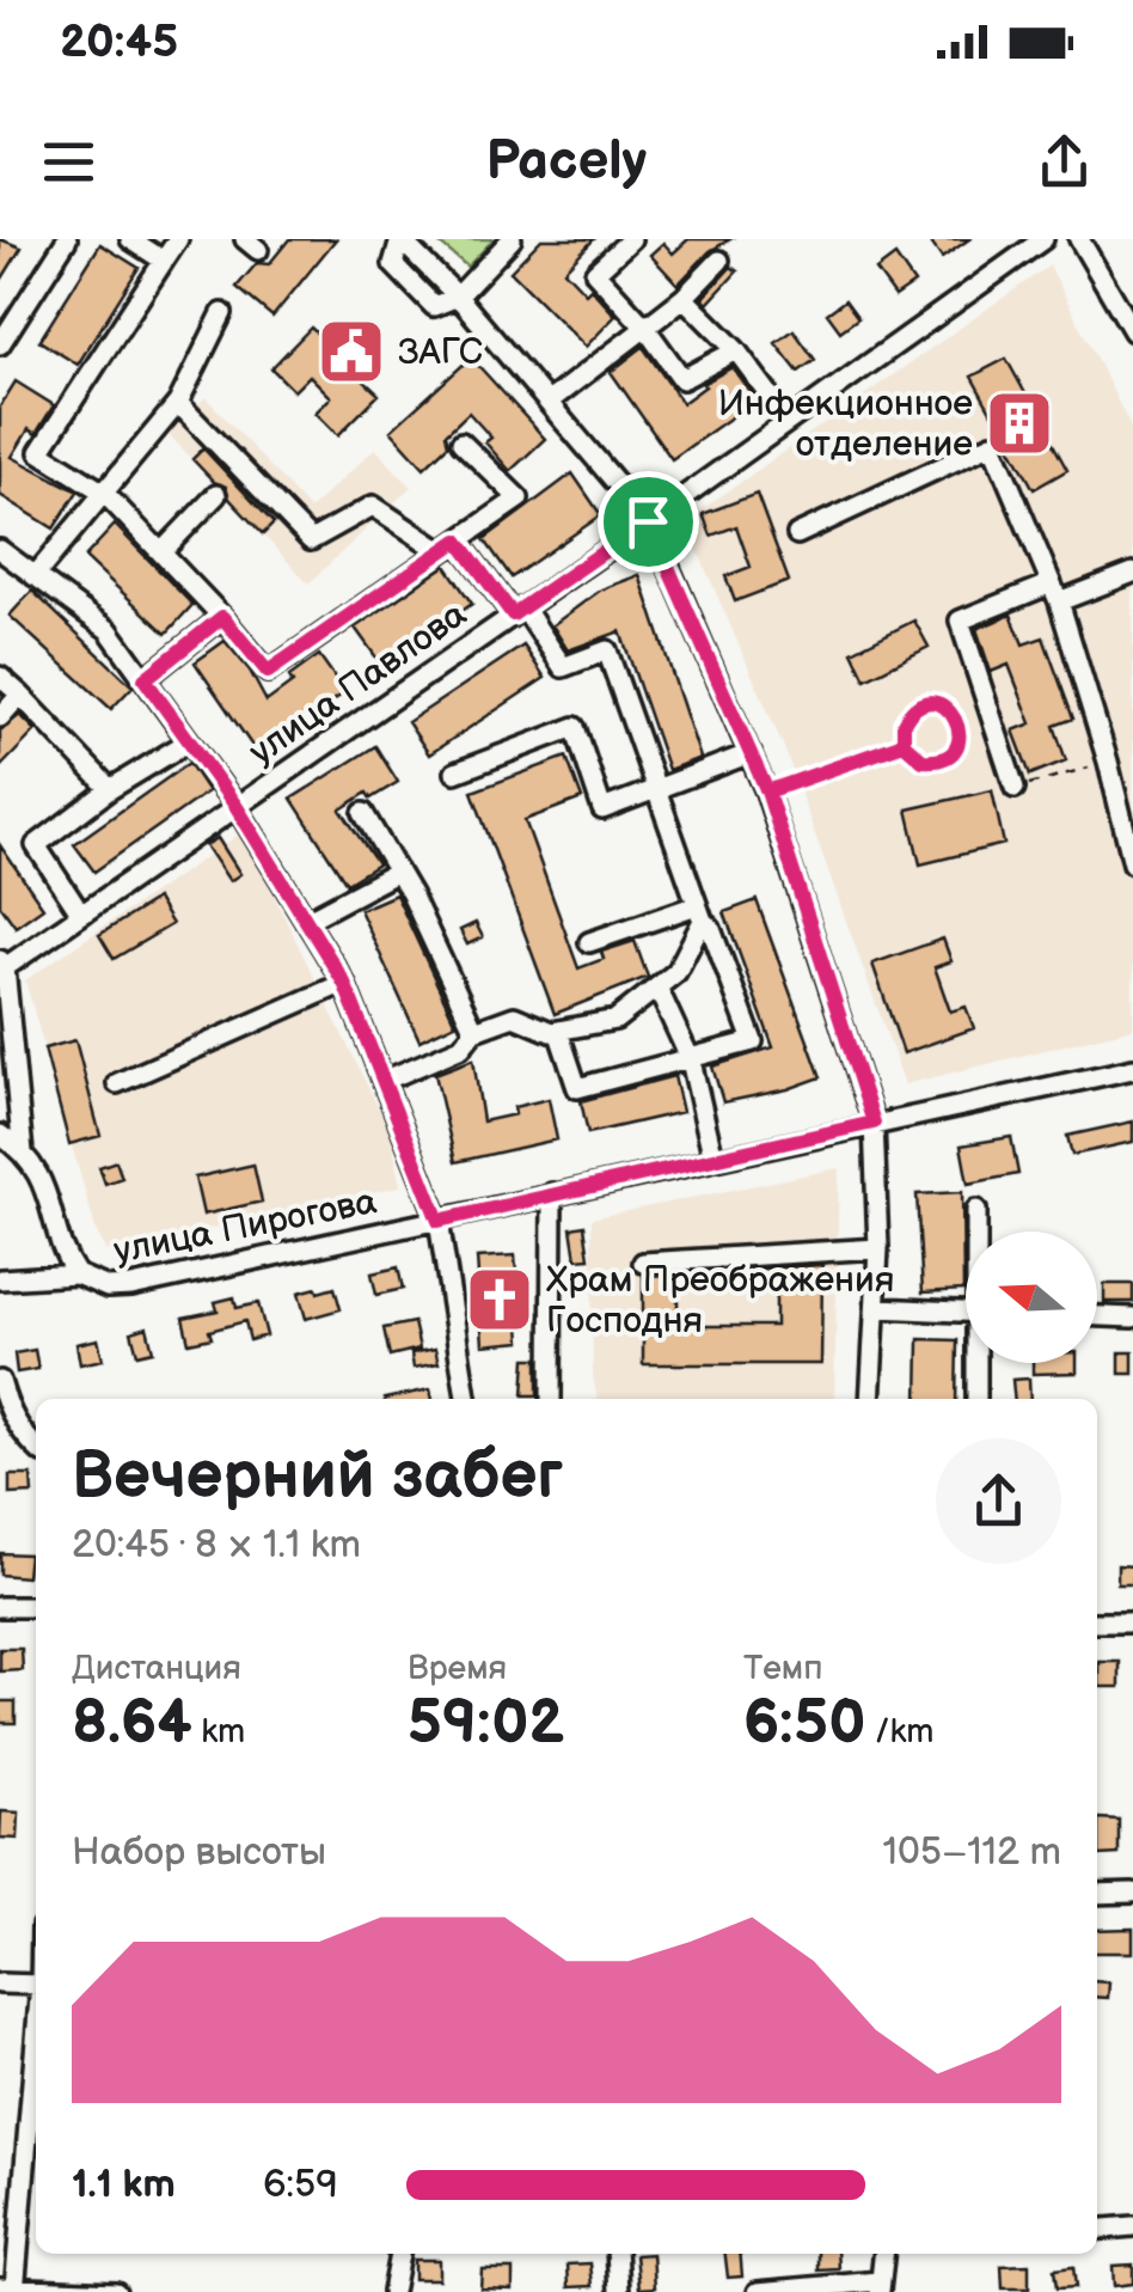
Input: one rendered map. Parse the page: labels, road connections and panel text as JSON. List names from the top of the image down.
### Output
{
  "streets": {
    "street": ["улица Павлова", "улица Пирогова"]
  },
  "places": {
    "public building": ["ЗАГС"],
    "building": ["Инфекционное отделение"],
    "church": ["Храм Преображения Господня"]
  },
  "north": "left",
  "page": {
    "status": "20:45",
    "header": "Pacely",
    "heading": ["Вечерний забег", "20:45 · 8 × 1.1 km"],
    "stats": [
      ["Дистанция", "8.64 km"],
      ["Время", "59:02"],
      ["Темп", "6:50 /km"]
    ],
    "chart": ["Набор высоты", "105–112 m"],
    "list": [
      {
        "name": "1.1 km",
        "note": "6:59"
      }
    ]
  }
}
